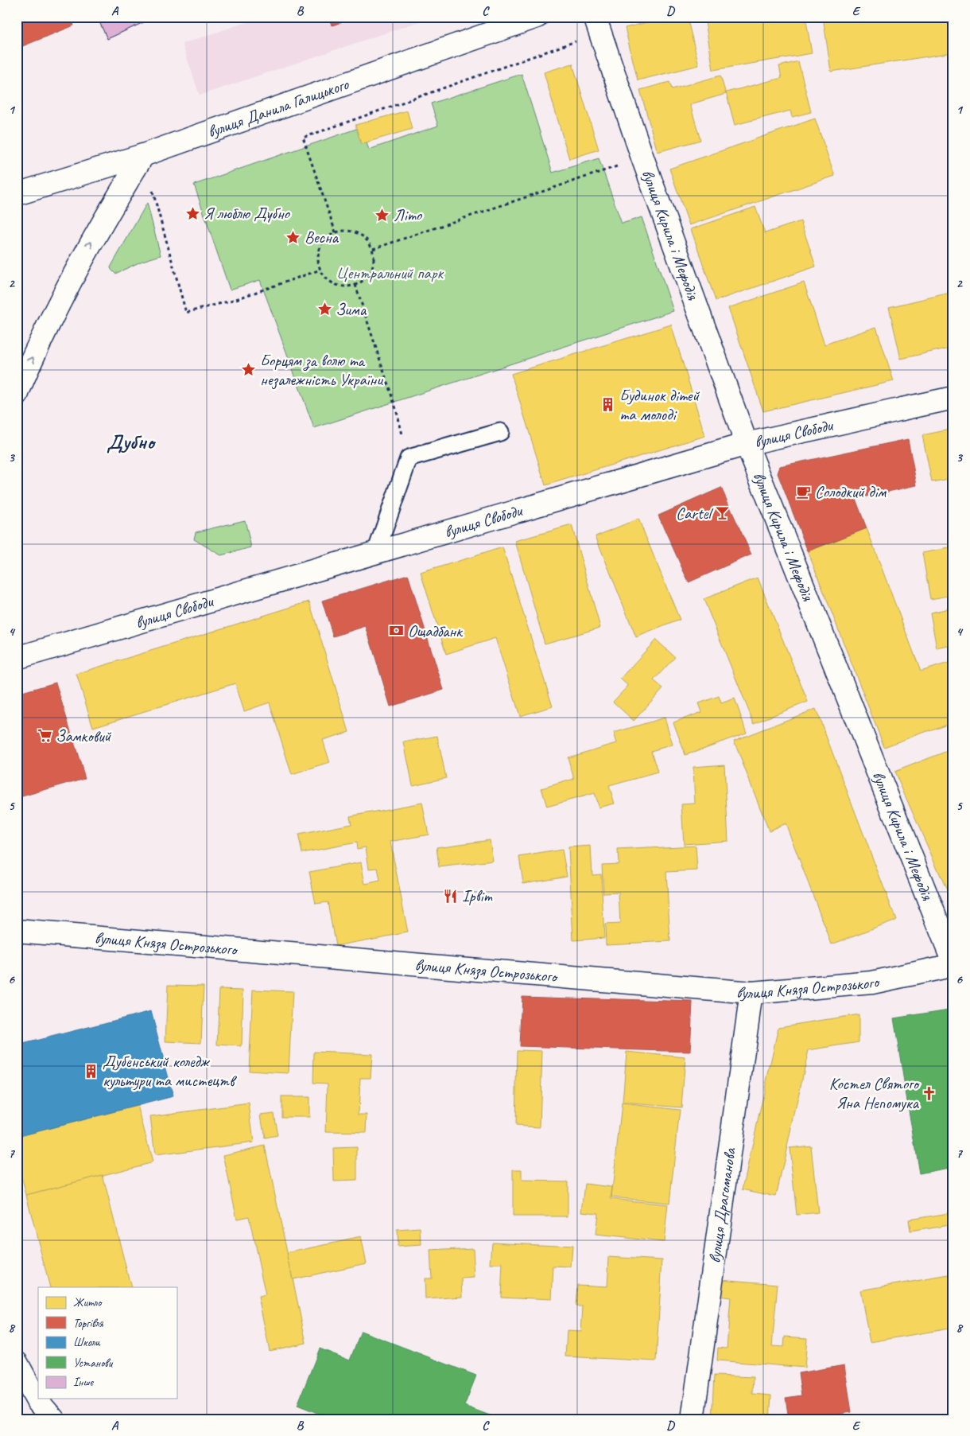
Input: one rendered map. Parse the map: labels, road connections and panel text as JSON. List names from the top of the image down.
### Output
{
  "streets": {
    "street": [
      "вулиця Данила Галицького",
      "вулиця Кирила і Мефодія",
      "вулиця Свободи",
      "вулиця Князя Острозького",
      "вулиця Драгоманова"
    ]
  },
  "crossings": [
    ["вулиця Кирила і Мефодія", "вулиця Свободи"],
    ["вулиця Князя Острозького", "вулиця Драгоманова"]
  ],
  "districts": ["Дубно"],
  "parks": ["Центральний парк"],
  "places": {
    "place": [
      "Я люблю Дубно",
      "Літо",
      "Весна",
      "Зима",
      "Борцям за волю та незалежність України"
    ],
    "building": ["Будинок дітей та молоді", "Дубенський коледж культури та мистецтв"],
    "cafe": ["Солодкий дім"],
    "bar": ["Cartel"],
    "bank": ["Ощадбанк"],
    "supermarket": ["Замковий"],
    "restaurant": ["Ірвіт"],
    "church": ["Костел Святого Яна Непомука"]
  },
  "legend": [
    "Житло",
    "Торгівля",
    "Школи",
    "Установи",
    "Інше"
  ],
  "grid": {
    "columns": [
      "A",
      "B",
      "C",
      "D",
      "E"
    ],
    "rows": [
      "1",
      "2",
      "3",
      "4",
      "5",
      "6",
      "7",
      "8"
    ]
  }
}
